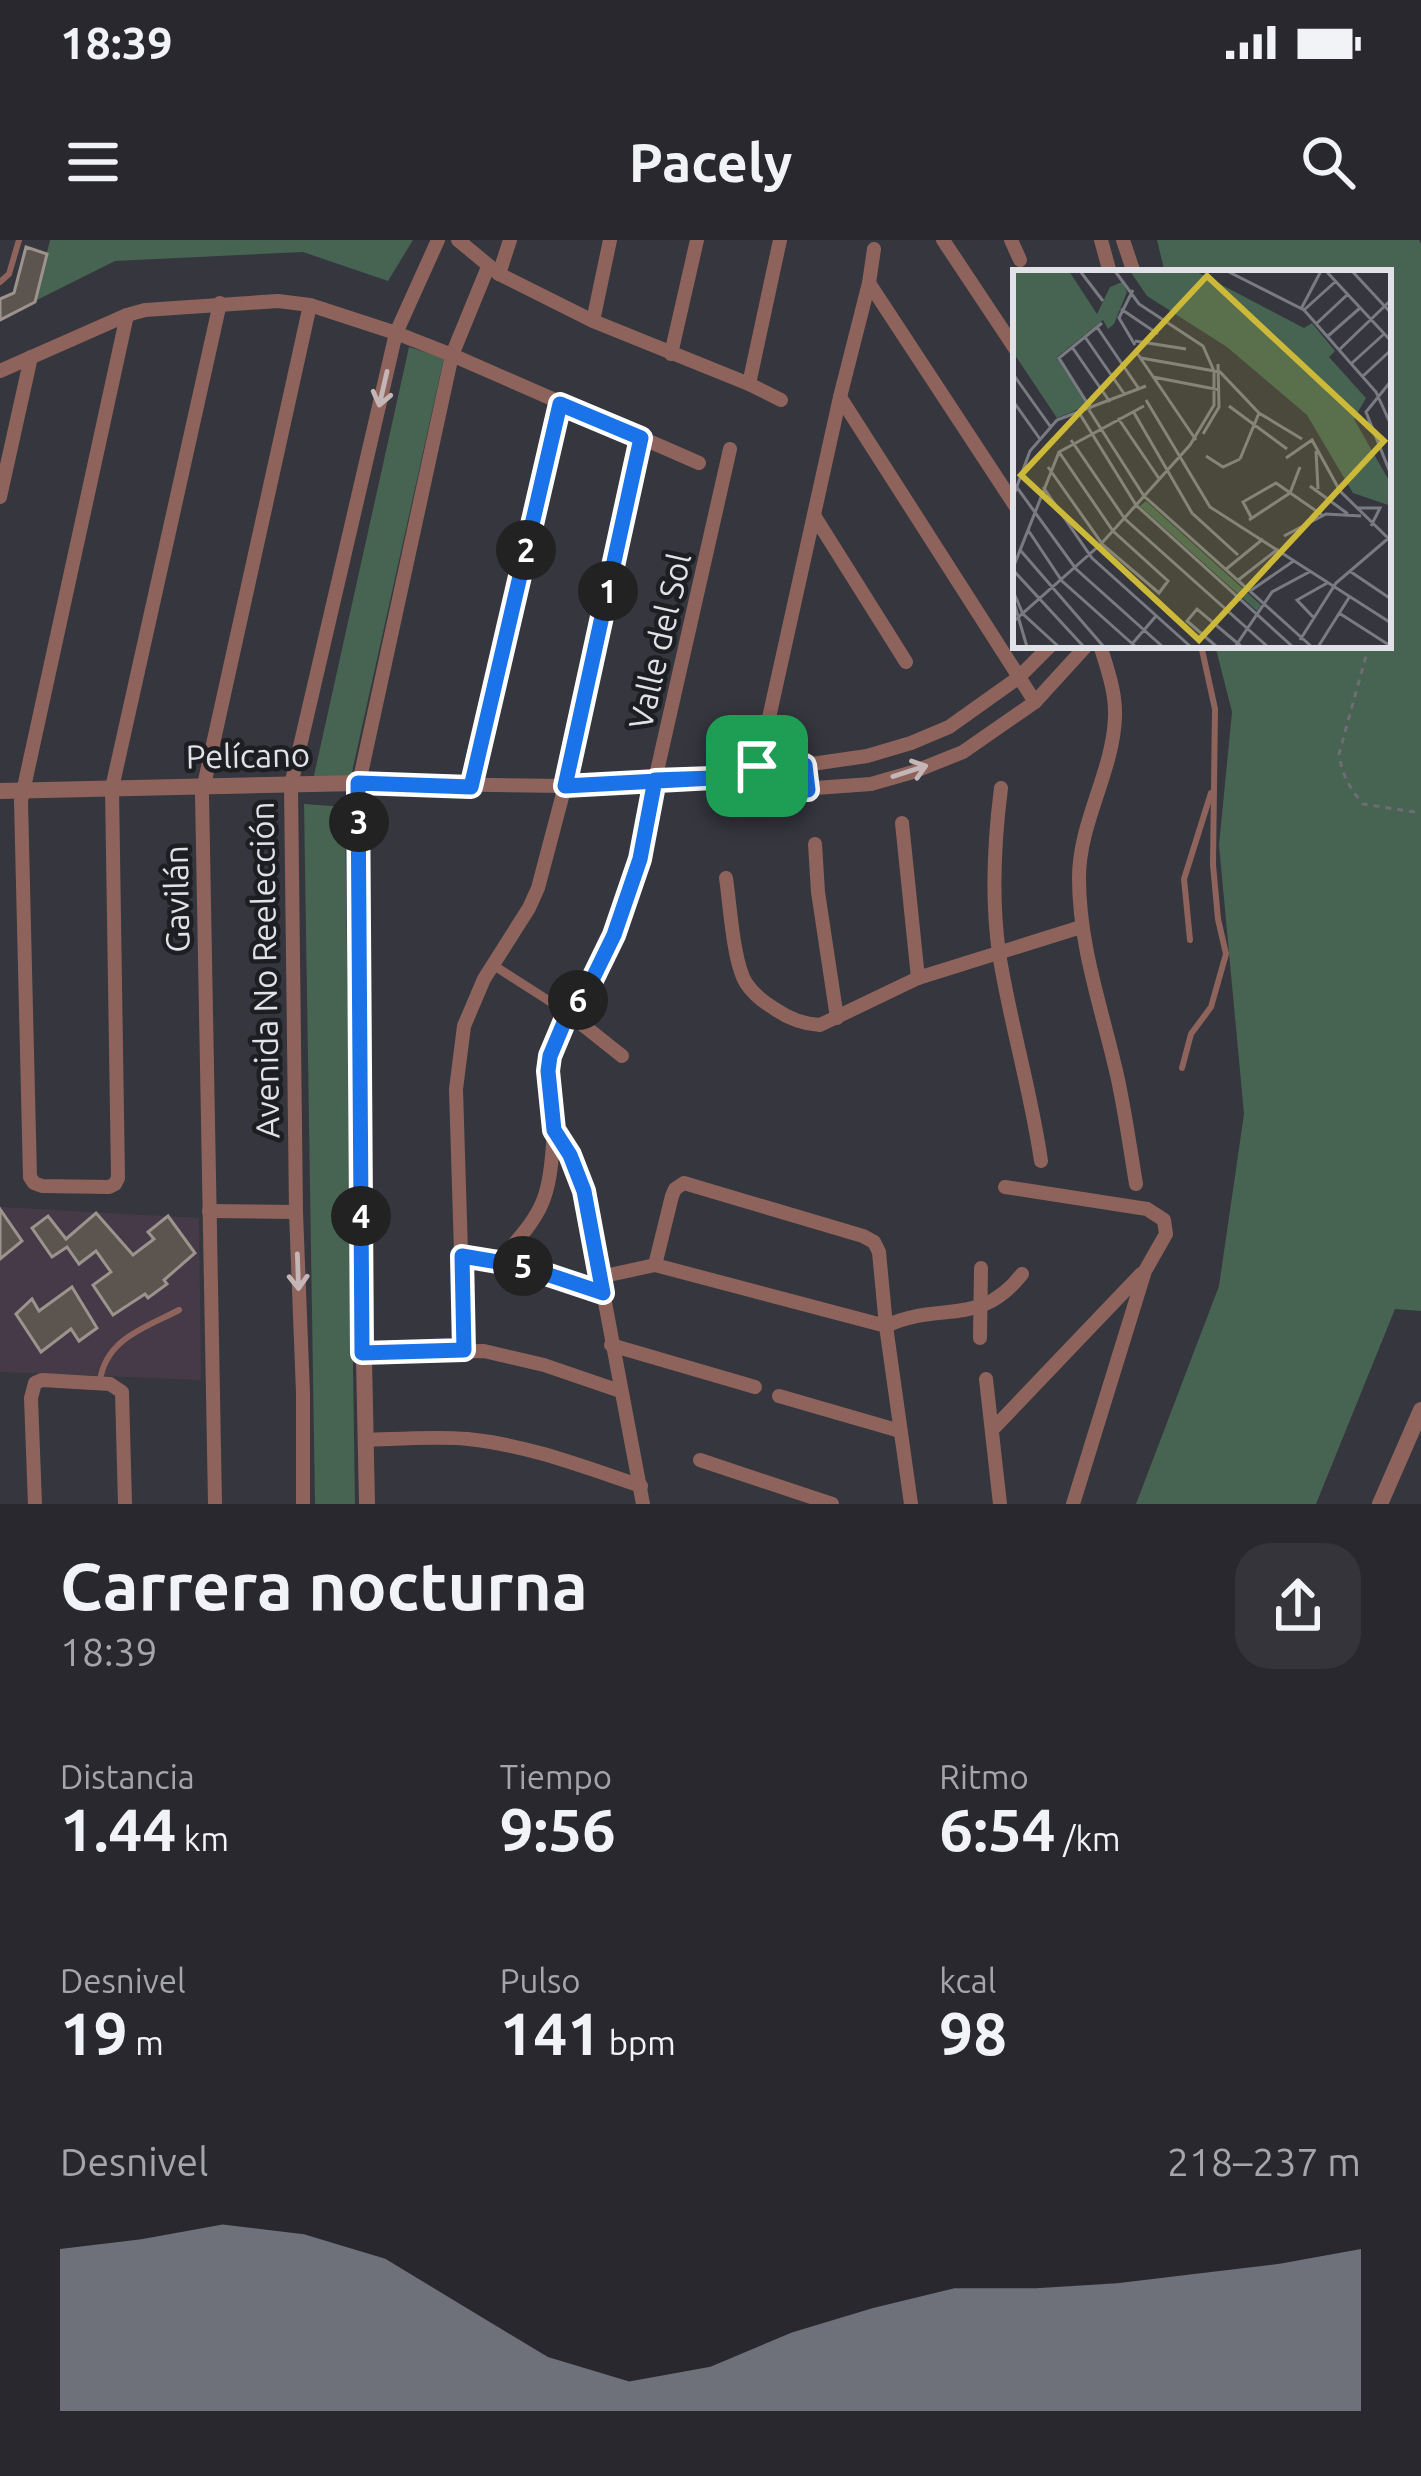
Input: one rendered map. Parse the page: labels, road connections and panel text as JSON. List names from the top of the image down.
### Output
{
  "streets": {
    "street": [
      "Valle del Sol",
      "Pelícano",
      "Gavilán",
      "Avenida No Reelección"
    ]
  },
  "crossings": [
    ["Valle del Sol", "Pelícano"],
    ["Pelícano", "Gavilán"],
    ["Pelícano", "Avenida No Reelección"]
  ],
  "page": {
    "status": "18:39",
    "header": "Pacely",
    "pins": [
      "2",
      "1",
      "3",
      "6",
      "4",
      "5"
    ],
    "heading": ["Carrera nocturna", "18:39"],
    "stats": [
      ["Distancia", "1.44 km"],
      ["Tiempo", "9:56"],
      ["Ritmo", "6:54 /km"],
      ["Desnivel", "19 m"],
      ["Pulso", "141 bpm"],
      ["kcal", "98"]
    ],
    "chart": ["Desnivel", "218–237 m"]
  }
}
